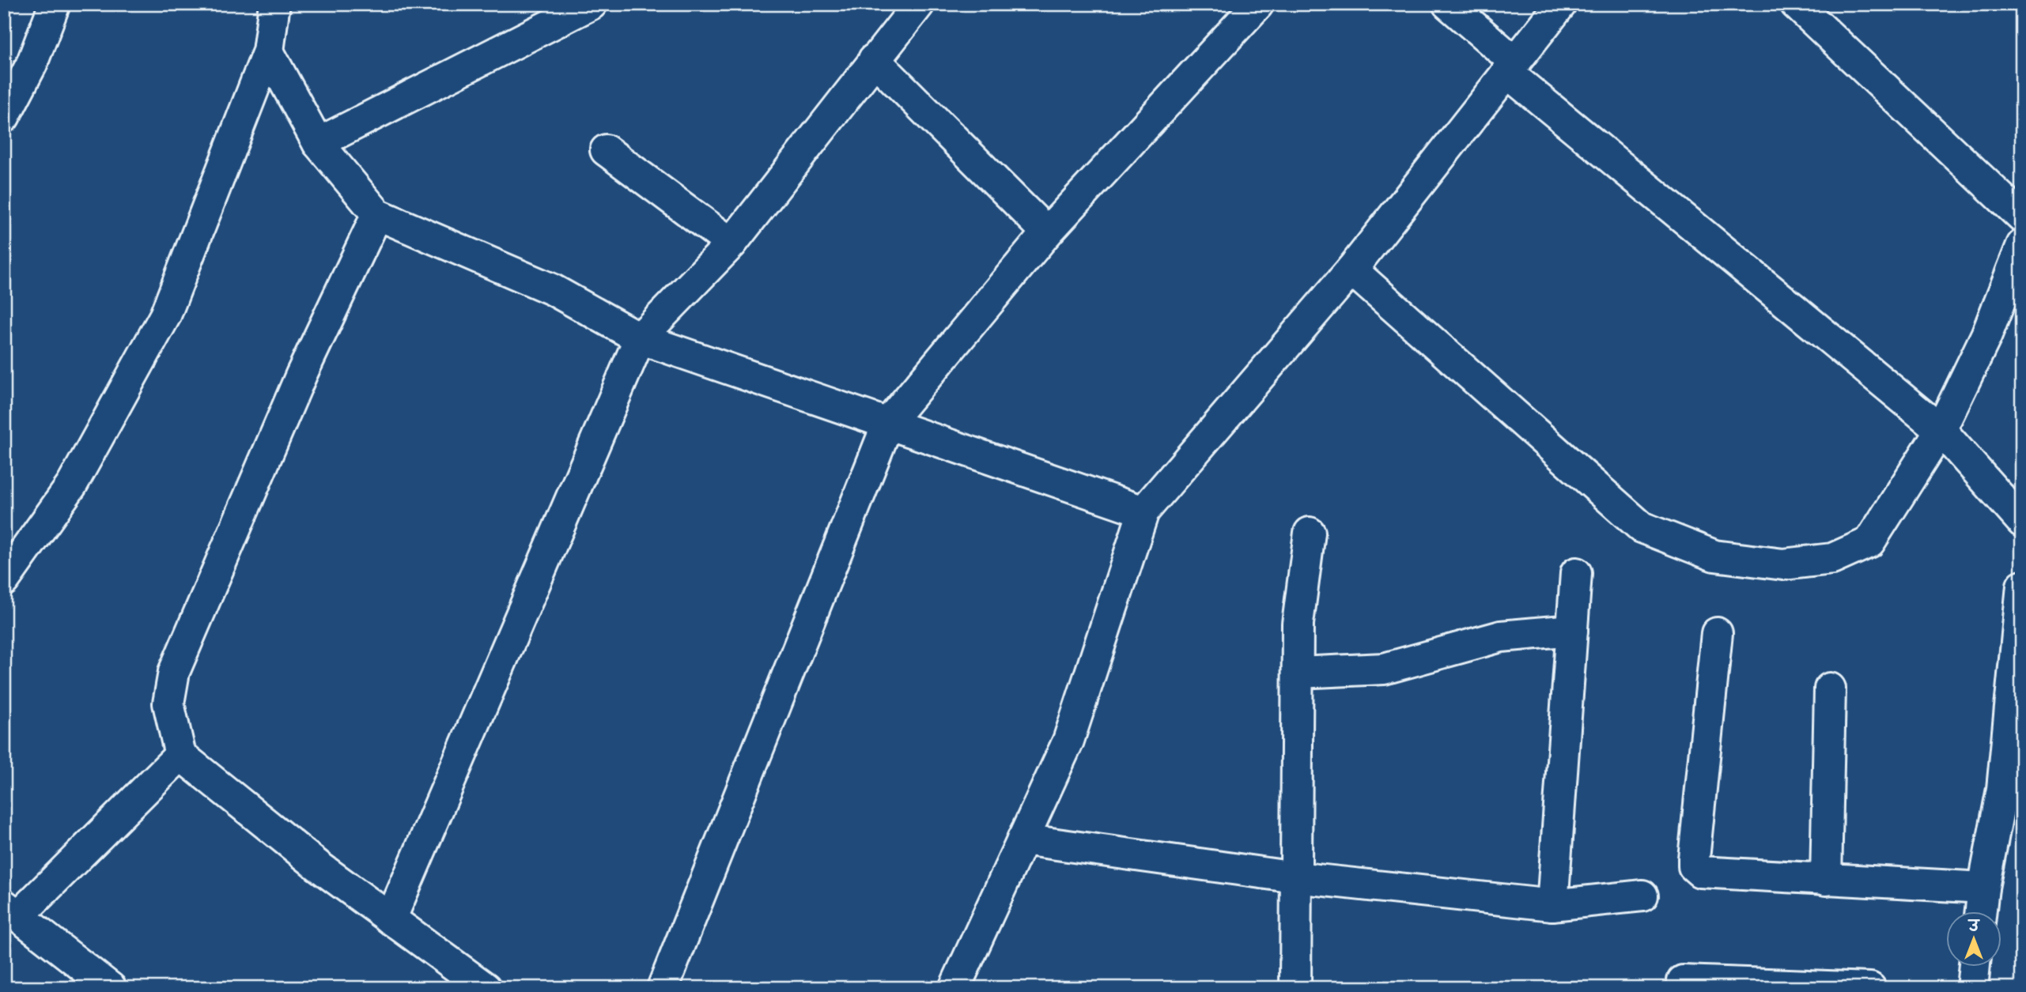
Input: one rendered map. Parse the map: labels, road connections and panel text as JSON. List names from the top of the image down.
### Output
{
  "north": "top"
}
